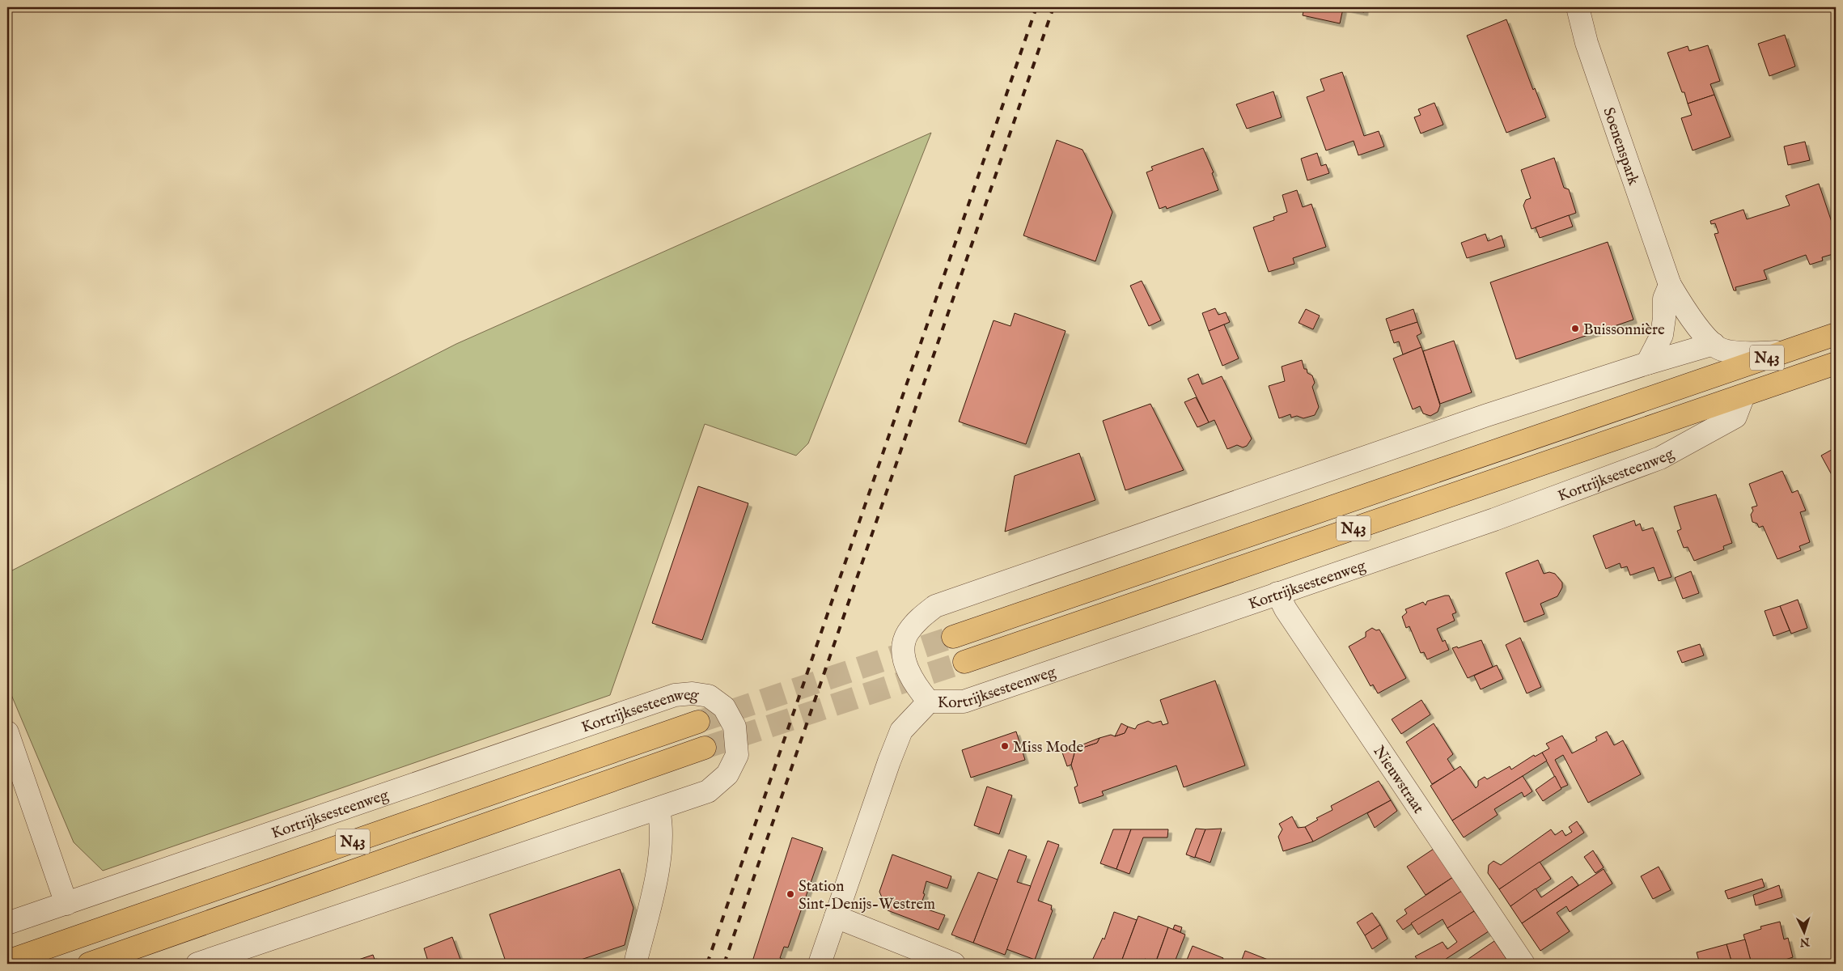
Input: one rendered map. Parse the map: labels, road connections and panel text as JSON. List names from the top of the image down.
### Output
{
  "streets": {
    "main road": ["N43", "Kortrijksesteenweg"],
    "street": ["Soenenspark", "Nieuwstraat"]
  },
  "crossings": [
    ["Soenenspark", "N43"],
    ["Soenenspark", "Kortrijksesteenweg"],
    ["Kortrijksesteenweg", "Nieuwstraat"]
  ],
  "places": ["Buissonnière", "Miss Mode", "Station Sint-Denijs-Westrem"],
  "north": "bottom"
}
